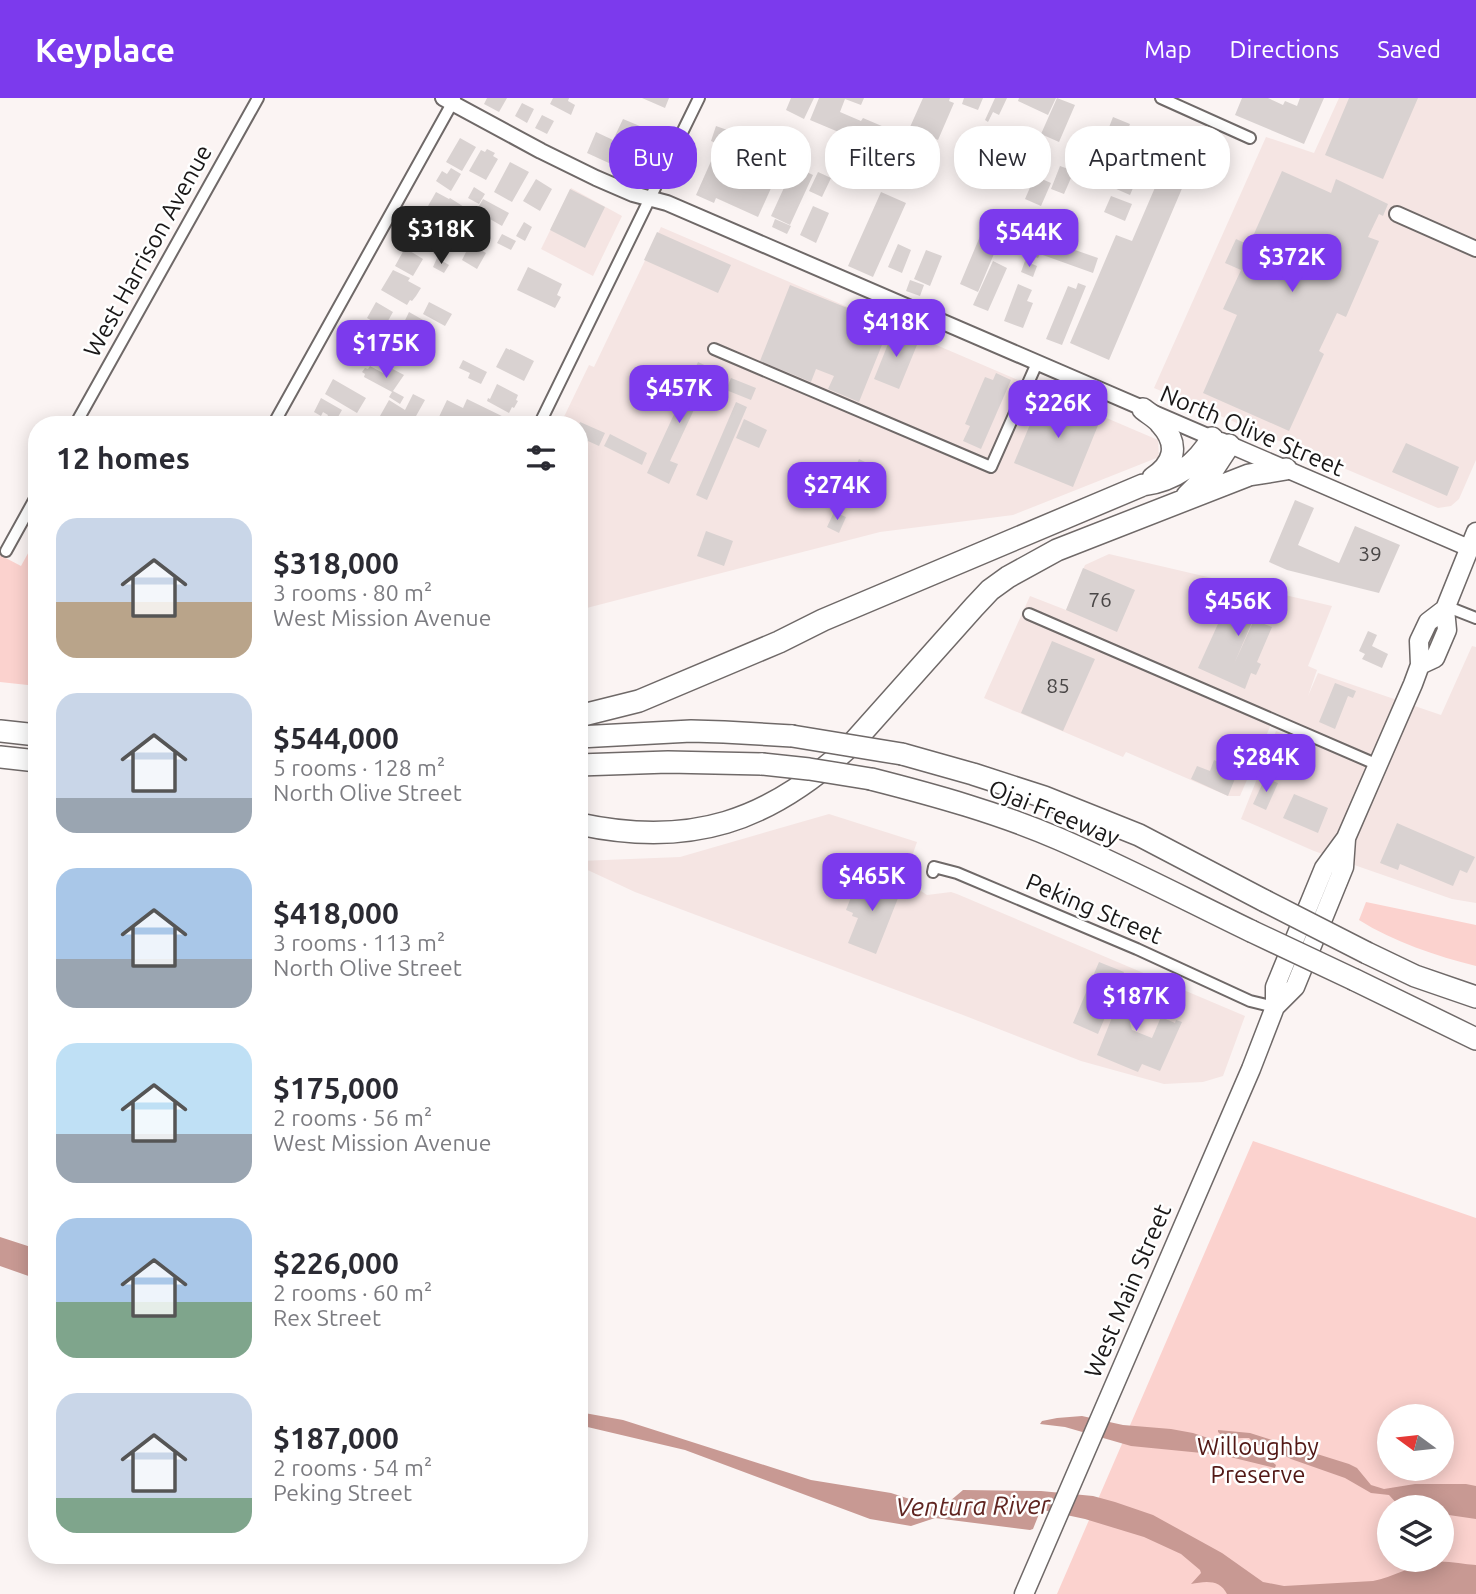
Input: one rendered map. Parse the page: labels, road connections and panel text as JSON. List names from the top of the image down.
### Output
{
  "streets": {
    "highway": ["Ojai Freeway"],
    "main road": ["North Olive Street", "West Main Street"],
    "street": ["West Harrison Avenue", "Peking Street"]
  },
  "crossings": [
    ["North Olive Street", "West Main Street"],
    ["Peking Street", "West Main Street"]
  ],
  "water": ["Ventura River"],
  "parks": ["Willoughby Preserve"],
  "house_numbers": ["39", "76", "85"],
  "north": "left",
  "page": {
    "header": "Keyplace",
    "nav": ["Map", "Directions", "Saved"],
    "chip": [
      "Buy",
      "Rent",
      "Filters",
      "New",
      "Apartment"
    ],
    "price": [
      "$318K",
      "$544K",
      "$372K",
      "$418K",
      "$175K",
      "$457K",
      "$226K",
      "$274K",
      "$456K",
      "$284K",
      "$465K",
      "$187K"
    ],
    "heading": "12 homes",
    "list": [
      {
        "name": "$318,000",
        "note": "3 rooms · 80 m² · West Mission Avenue"
      },
      {
        "name": "$544,000",
        "note": "5 rooms · 128 m² · North Olive Street"
      },
      {
        "name": "$418,000",
        "note": "3 rooms · 113 m² · North Olive Street"
      },
      {
        "name": "$175,000",
        "note": "2 rooms · 56 m² · West Mission Avenue"
      },
      {
        "name": "$226,000",
        "note": "2 rooms · 60 m² · Rex Street"
      },
      {
        "name": "$187,000",
        "note": "2 rooms · 54 m² · Peking Street"
      }
    ]
  }
}
